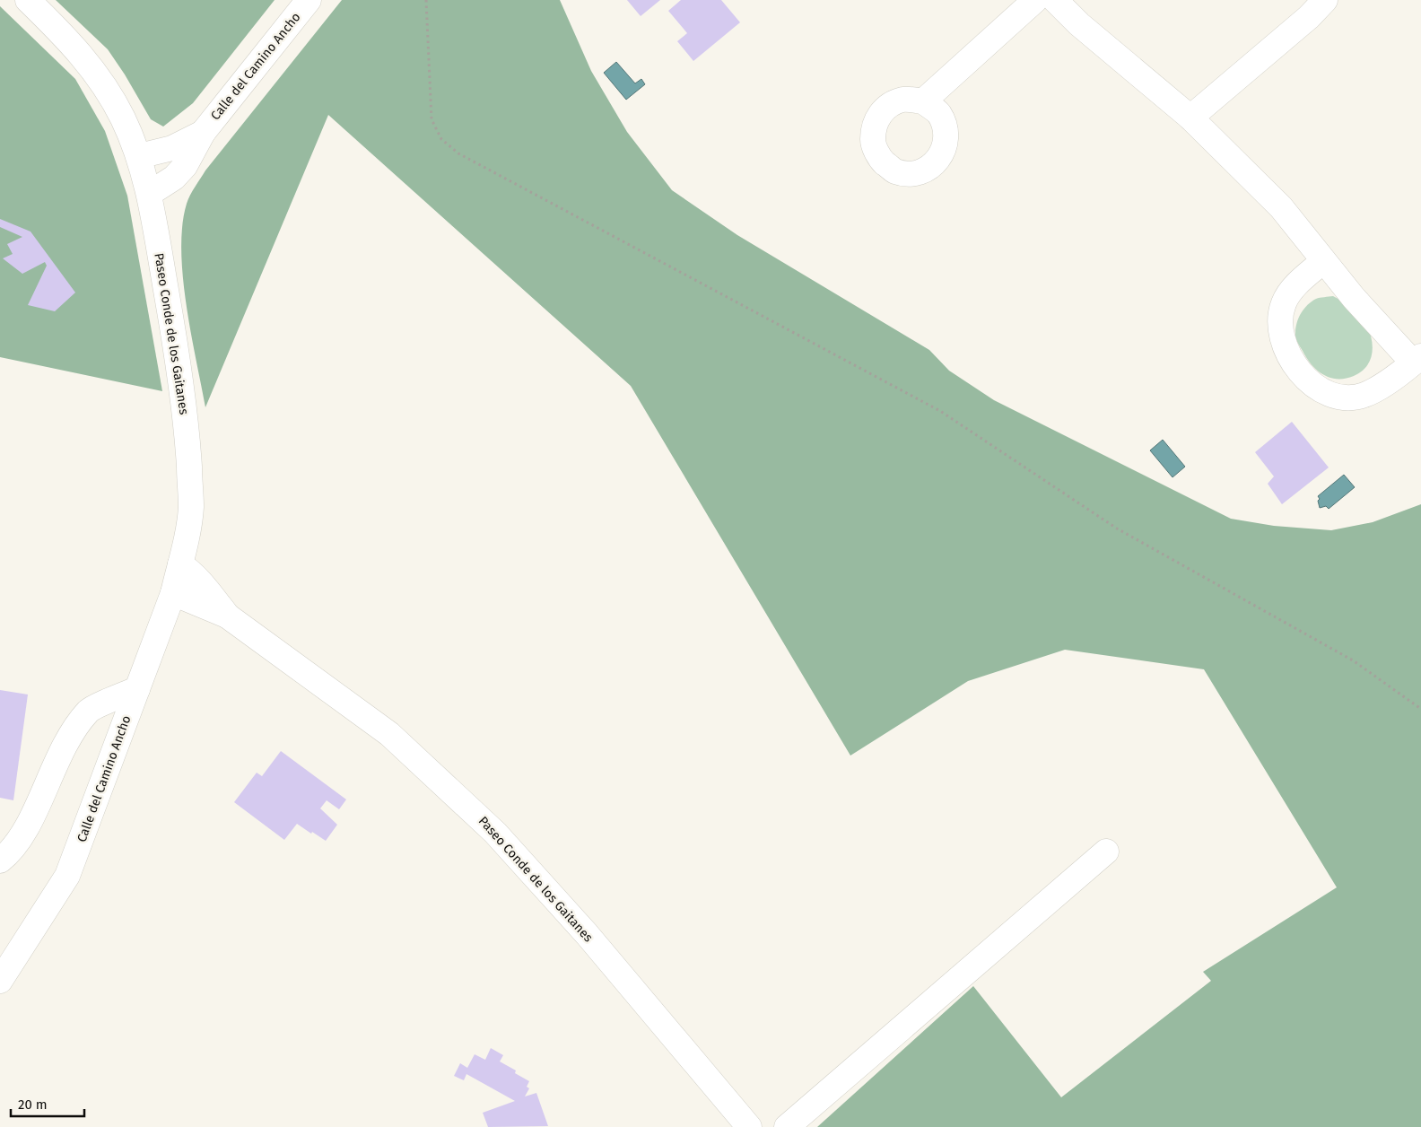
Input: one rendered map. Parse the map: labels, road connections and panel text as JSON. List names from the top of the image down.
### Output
{
  "streets": {
    "street": ["Calle del Camino Ancho", "Paseo Conde de los Gaitanes"]
  },
  "crossings": [
    ["Calle del Camino Ancho", "Paseo Conde de los Gaitanes"]
  ],
  "scale_bar": "20 m"
}
